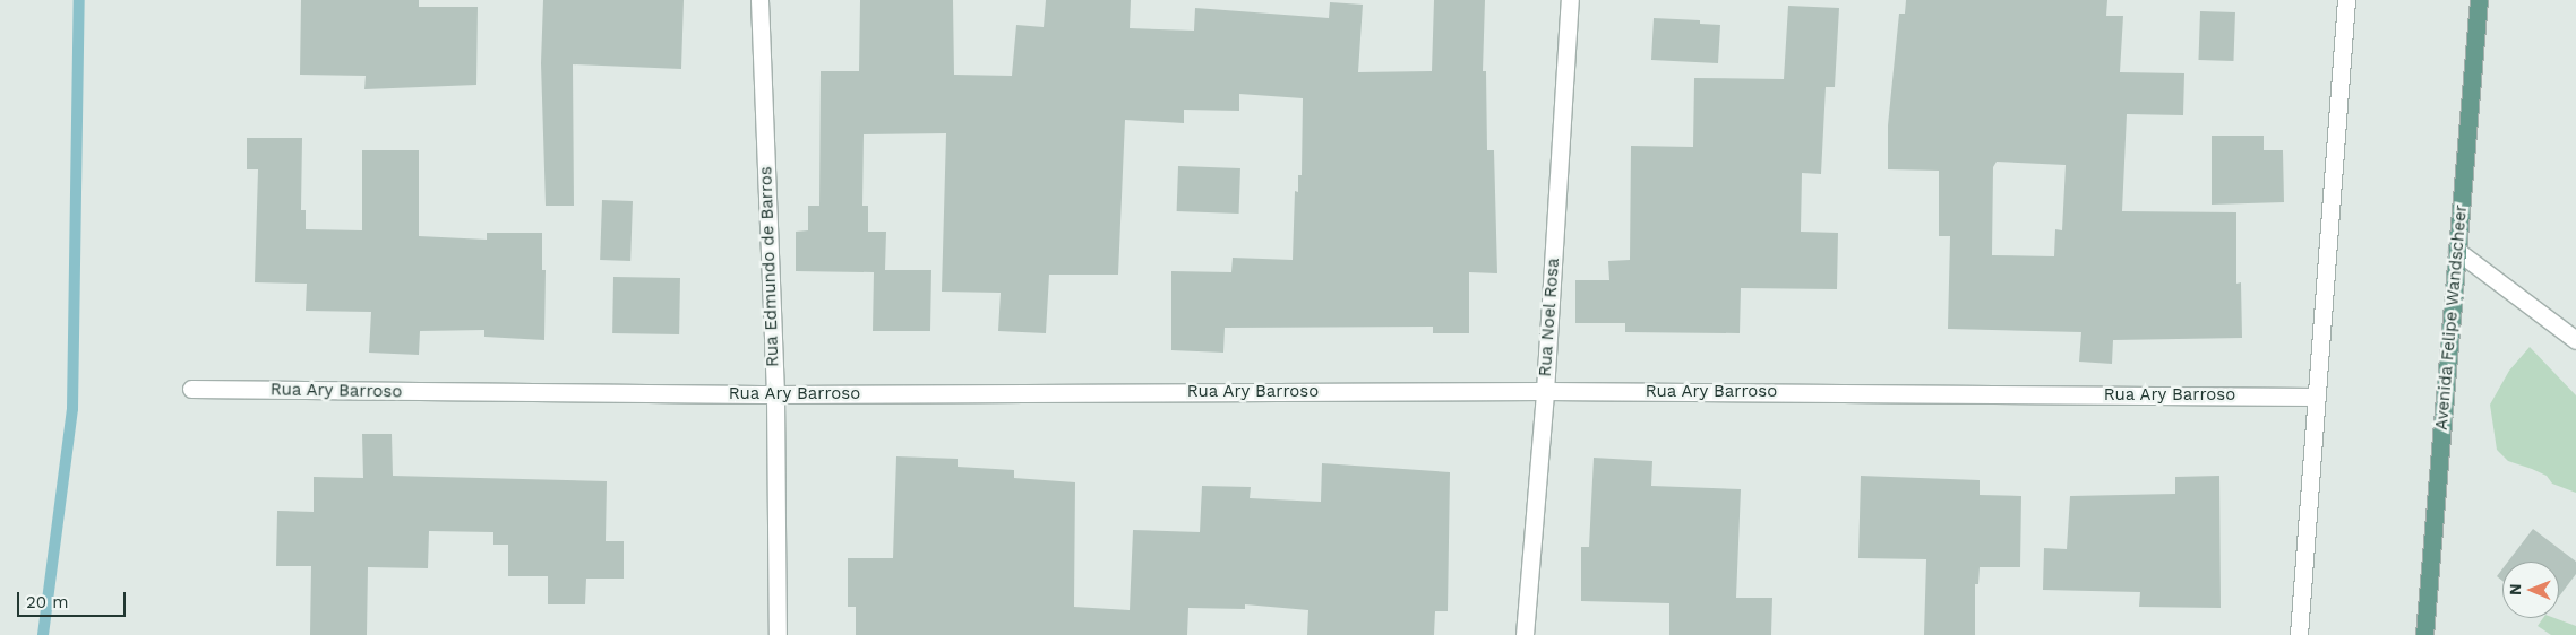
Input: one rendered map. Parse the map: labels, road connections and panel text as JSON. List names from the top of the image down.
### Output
{
  "streets": {
    "main road": ["Avenida Felipe Wandscheer"],
    "street": ["Rua Edmundo de Barros", "Rua Noel Rosa", "Rua Ary Barroso"]
  },
  "crossings": [
    ["Rua Edmundo de Barros", "Rua Ary Barroso"],
    ["Rua Noel Rosa", "Rua Ary Barroso"]
  ],
  "scale_bar": "20 m",
  "north": "left"
}
